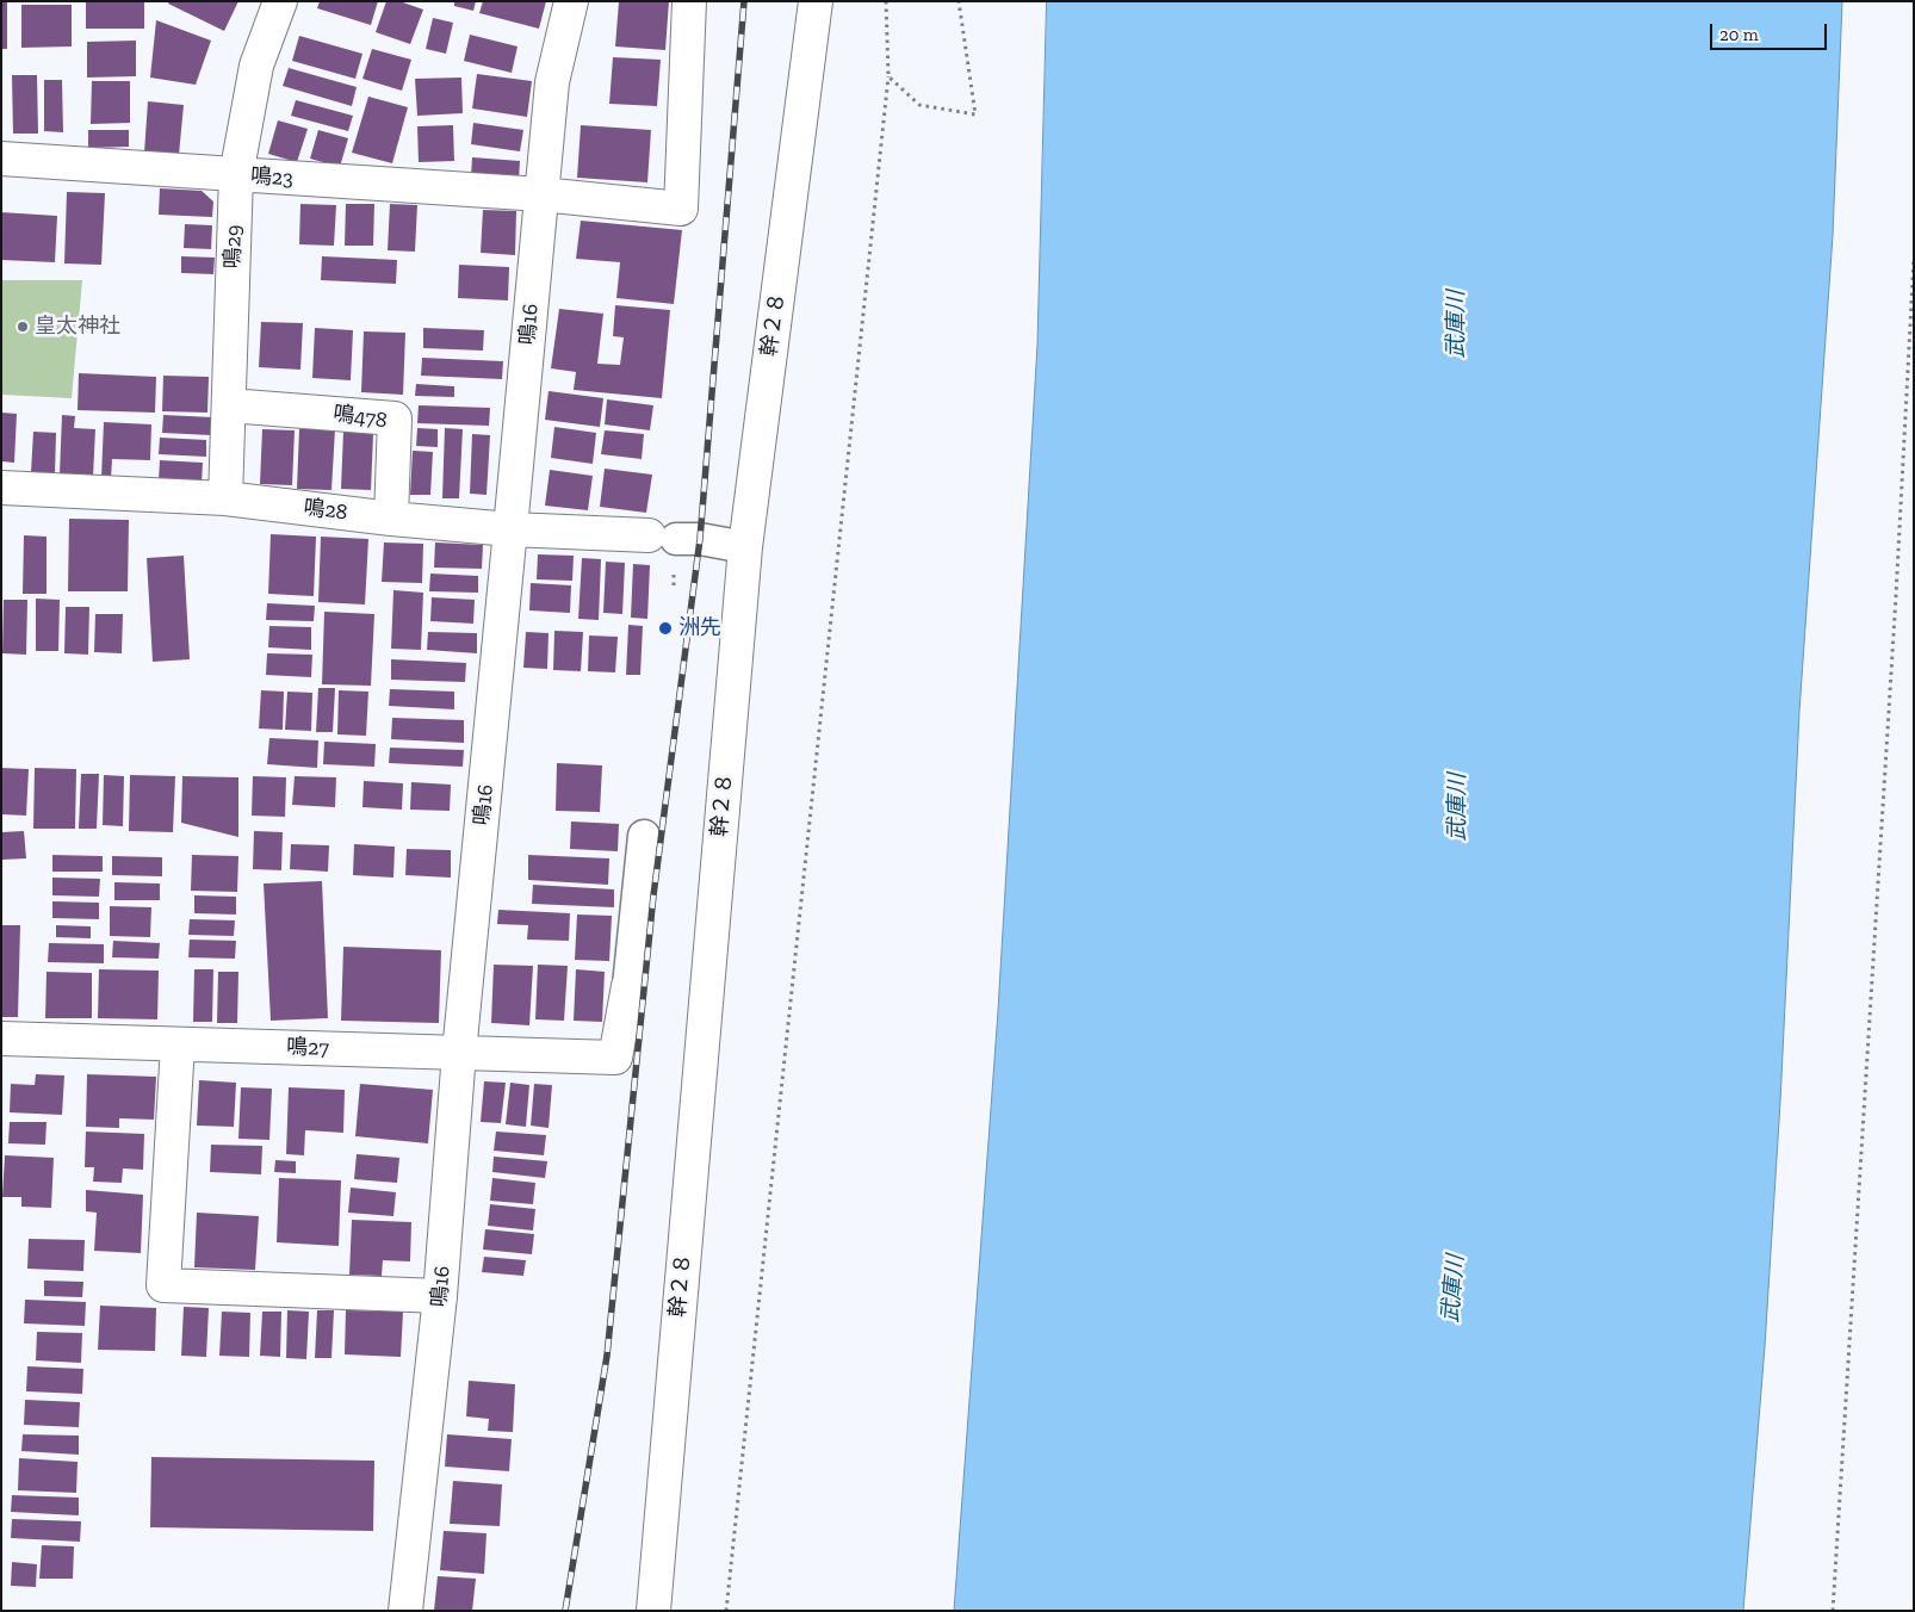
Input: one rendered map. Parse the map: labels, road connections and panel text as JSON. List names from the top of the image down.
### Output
{
  "streets": {
    "street": [
      "鳴23",
      "鳴29",
      "鳴16",
      "幹２８",
      "鳴478",
      "鳴28",
      "鳴27"
    ]
  },
  "crossings": [
    ["鳴23", "鳴29"],
    ["鳴23", "鳴16"],
    ["鳴29", "鳴478"],
    ["鳴29", "鳴28"],
    ["鳴16", "鳴28"],
    ["鳴16", "鳴27"],
    ["鳴478", "鳴28"]
  ],
  "water": ["武庫川"],
  "places": ["皇太神社", "洲先"],
  "scale_bar": "20 m"
}
